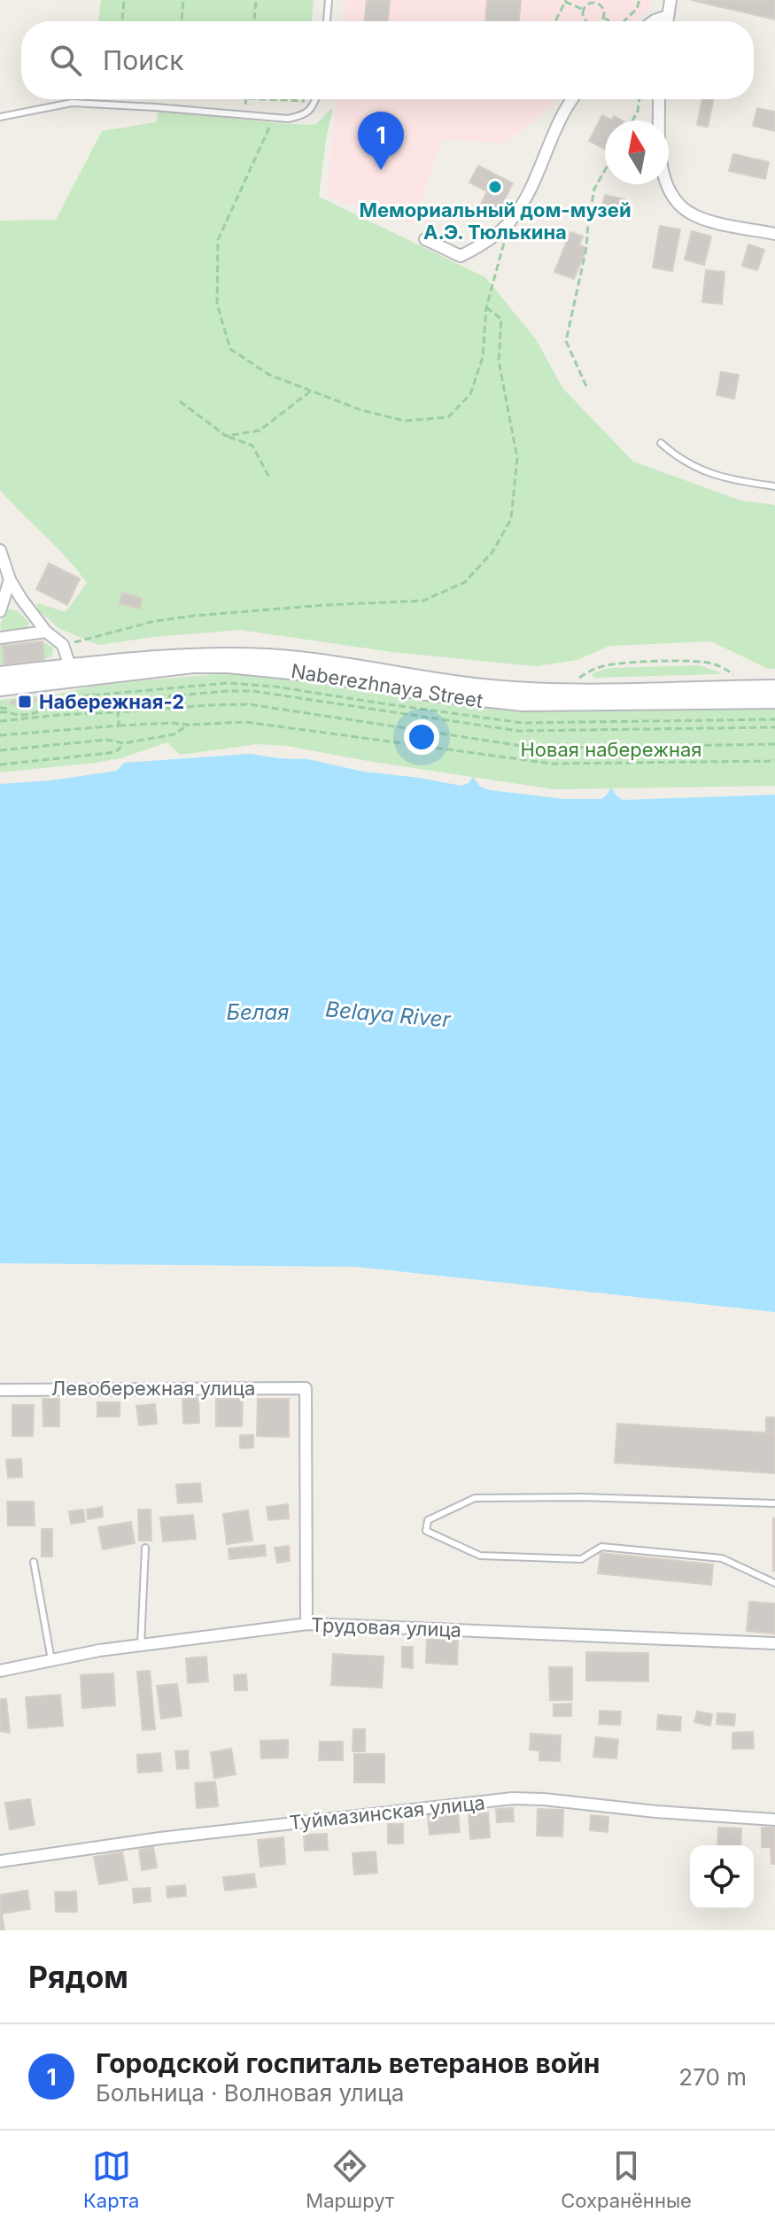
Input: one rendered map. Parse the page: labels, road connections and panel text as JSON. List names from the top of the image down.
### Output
{
  "streets": {
    "street": [
      "Naberezhnaya Street",
      "Левобережная улица",
      "Трудовая улица",
      "Туймазинская улица"
    ]
  },
  "crossings": [
    ["Левобережная улица", "Трудовая улица"]
  ],
  "water": ["Белая", "Belaya River"],
  "parks": ["Новая набережная"],
  "places": {
    "other": ["Мемориальный дом-музей А.Э. Тюлькина"],
    "transit": ["Набережная-2"]
  },
  "north": "top",
  "page": {
    "search": "Поиск",
    "pins": "1",
    "heading": "Рядом",
    "list": [
      {
        "mark": "1",
        "name": "Городской госпиталь ветеранов войн",
        "note": "Больница · Волновая улица",
        "value": "270 m"
      }
    ],
    "nav": ["Карта", "Маршрут", "Сохранённые"]
  }
}
